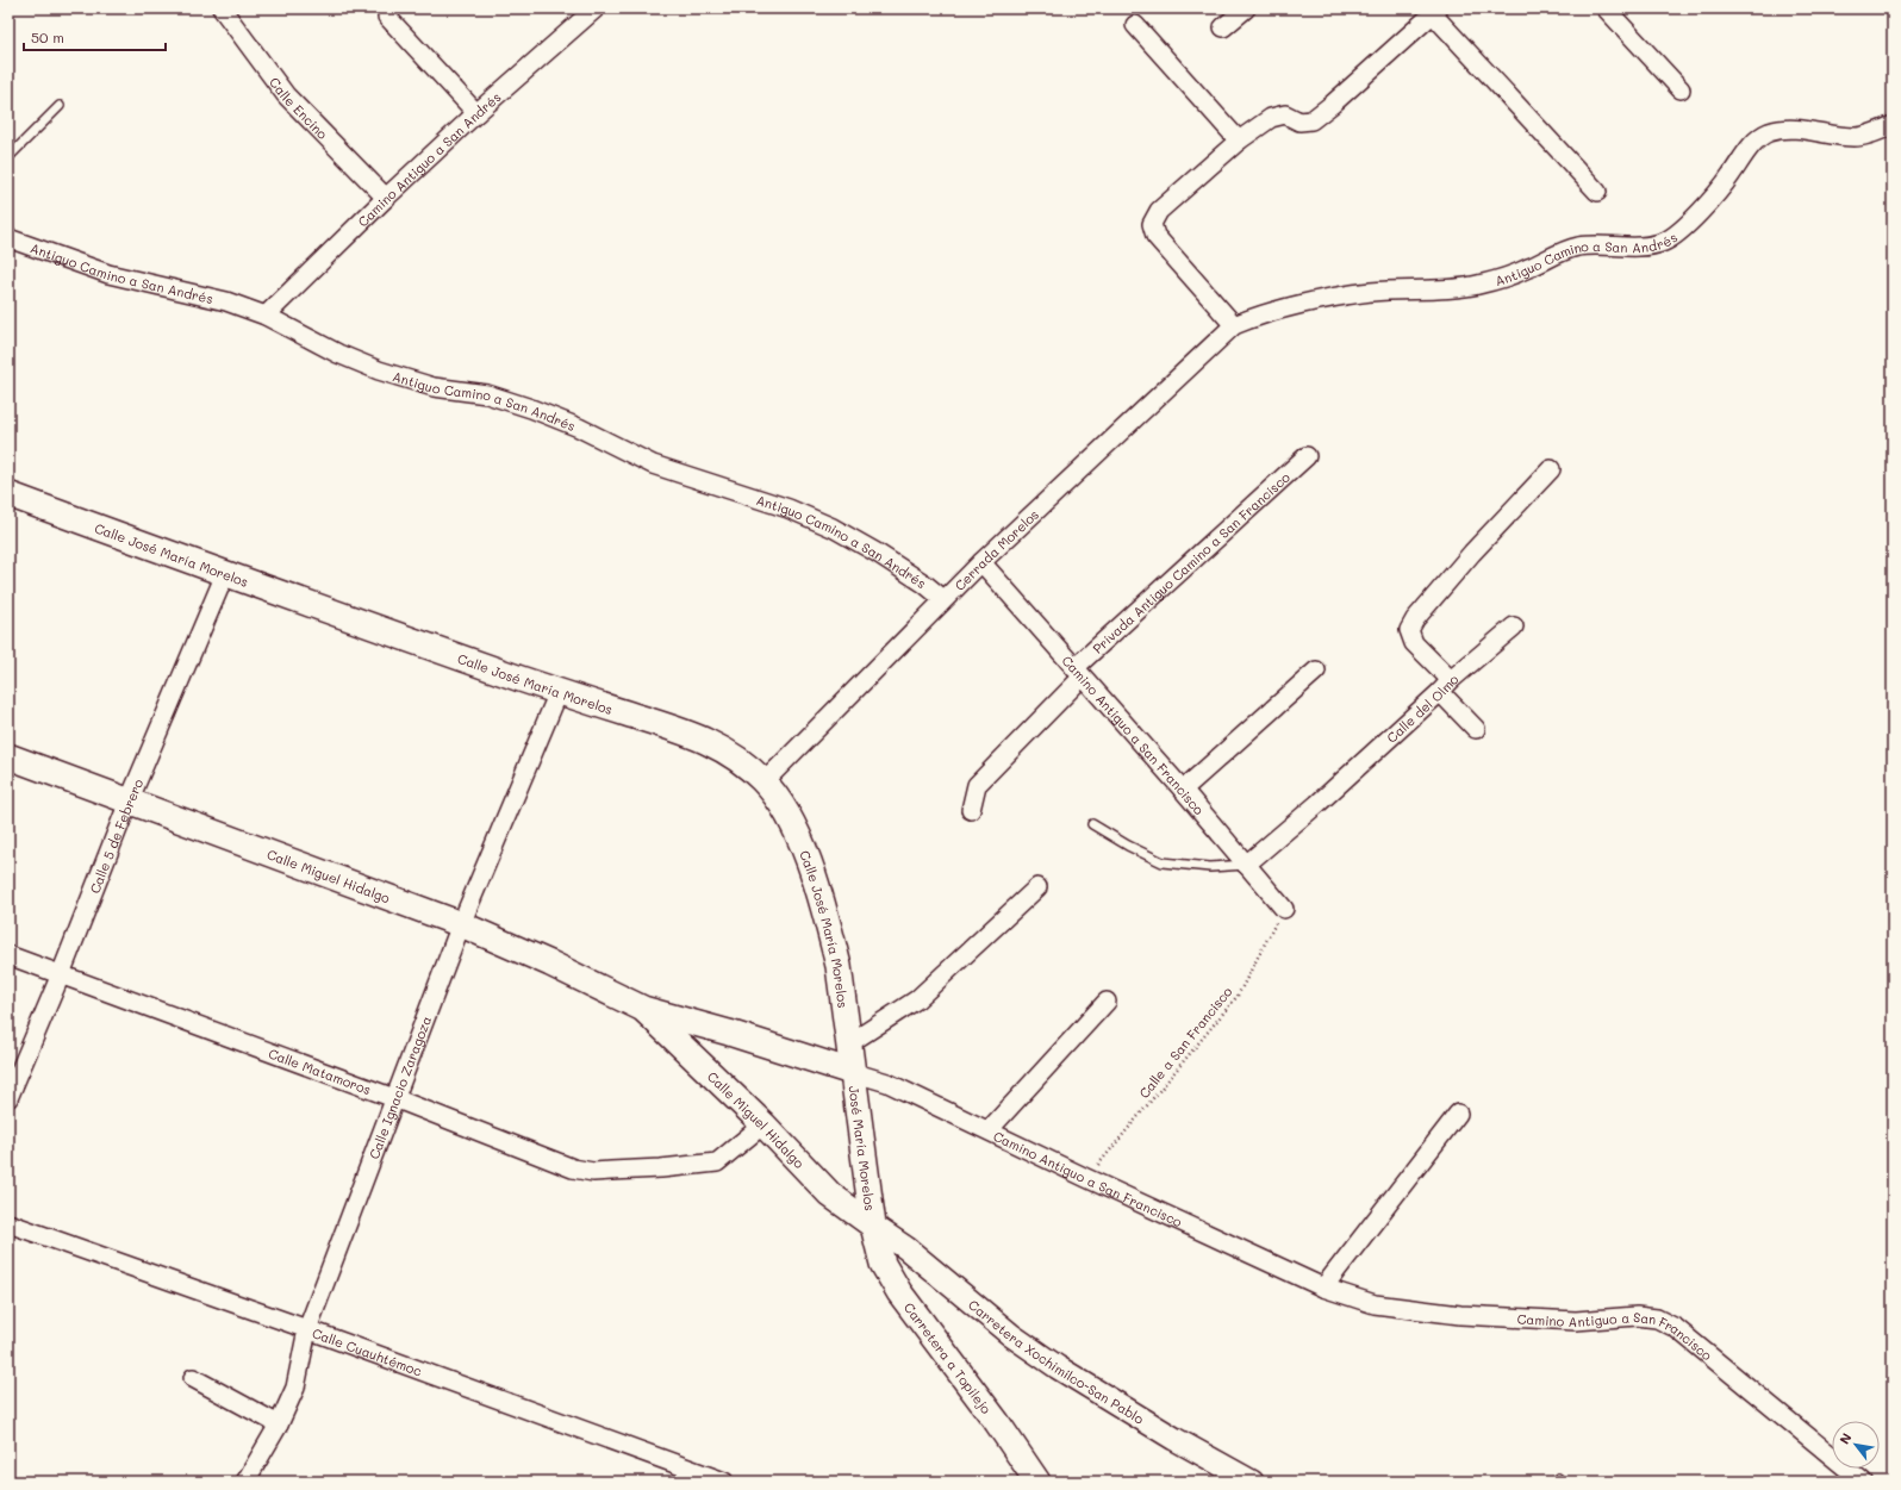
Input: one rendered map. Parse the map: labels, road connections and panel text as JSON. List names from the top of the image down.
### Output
{
  "streets": {
    "main road": [
      "Calle José María Morelos",
      "Calle Miguel Hidalgo",
      "José María Morelos",
      "Carretera a Topilejo"
    ],
    "street": [
      "Calle Encino",
      "Camino Antiguo a San Andrés",
      "Antiguo Camino a San Andrés",
      "Cerrada Morelos",
      "Privada Antiguo Camino a San Francisco",
      "Calle del Olmo",
      "Camino Antiguo a San Francisco",
      "Calle 5 de Febrero",
      "Calle Matamoros",
      "Calle Ignacio Zaragoza",
      "Calle Cuauhtémoc",
      "Carretera Xochimilco-San Pablo"
    ],
    "path": ["Calle a San Francisco"]
  },
  "crossings": [
    ["Calle Encino", "Camino Antiguo a San Andrés"],
    ["Camino Antiguo a San Andrés", "Antiguo Camino a San Andrés"],
    ["Antiguo Camino a San Andrés", "Cerrada Morelos"],
    ["Cerrada Morelos", "Calle José María Morelos"],
    ["Cerrada Morelos", "Camino Antiguo a San Francisco"],
    ["Calle José María Morelos", "Camino Antiguo a San Francisco"],
    ["Calle José María Morelos", "Calle 5 de Febrero"],
    ["Calle José María Morelos", "Calle Miguel Hidalgo"],
    ["Calle José María Morelos", "Calle Ignacio Zaragoza"],
    ["Calle José María Morelos", "José María Morelos"],
    ["Privada Antiguo Camino a San Francisco", "Camino Antiguo a San Francisco"],
    ["Calle del Olmo", "Camino Antiguo a San Francisco"],
    ["Camino Antiguo a San Francisco", "Calle Miguel Hidalgo"],
    ["Camino Antiguo a San Francisco", "Calle a San Francisco"],
    ["Camino Antiguo a San Francisco", "José María Morelos"],
    ["Calle 5 de Febrero", "Calle Miguel Hidalgo"],
    ["Calle 5 de Febrero", "Calle Matamoros"],
    ["Calle Miguel Hidalgo", "Calle Matamoros"],
    ["Calle Miguel Hidalgo", "Calle Ignacio Zaragoza"],
    ["Calle Miguel Hidalgo", "José María Morelos"],
    ["Calle Miguel Hidalgo", "Carretera a Topilejo"],
    ["Calle Miguel Hidalgo", "Carretera Xochimilco-San Pablo"],
    ["Calle Matamoros", "Calle Ignacio Zaragoza"],
    ["Calle Ignacio Zaragoza", "Calle Cuauhtémoc"],
    ["José María Morelos", "Carretera a Topilejo"],
    ["José María Morelos", "Carretera Xochimilco-San Pablo"],
    ["Carretera a Topilejo", "Carretera Xochimilco-San Pablo"]
  ],
  "scale_bar": "50 m",
  "north": "top left"
}
